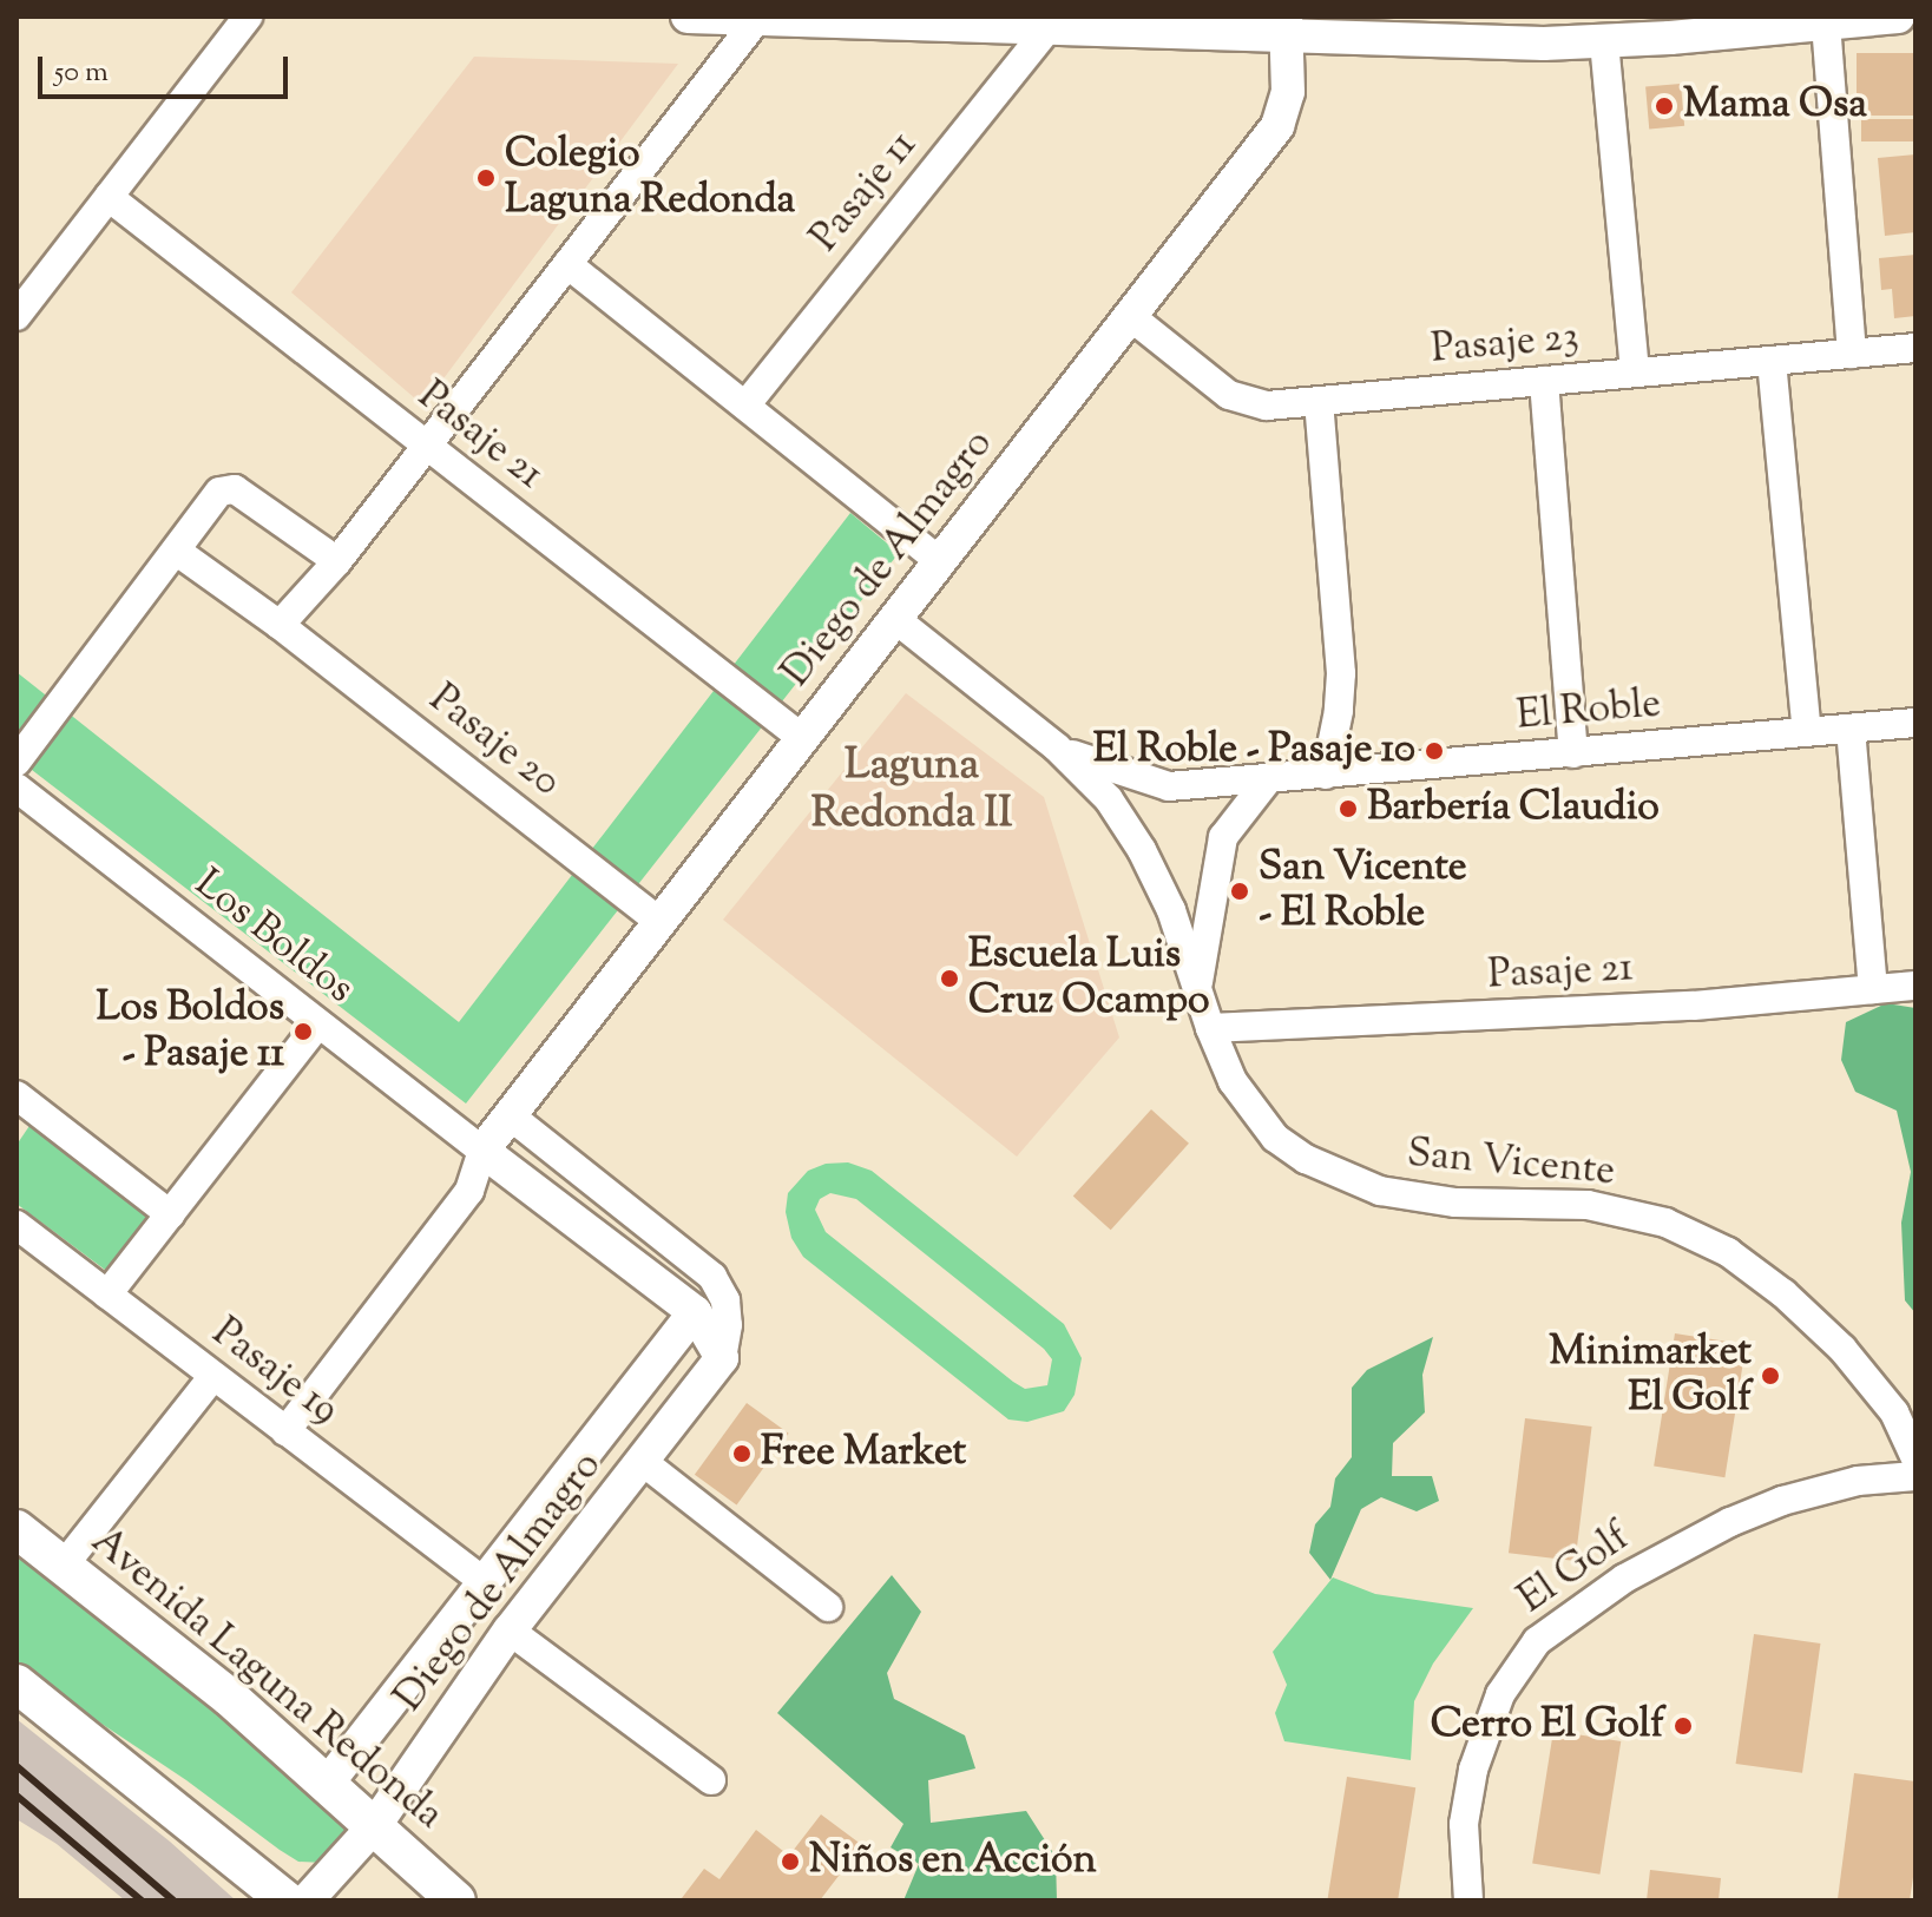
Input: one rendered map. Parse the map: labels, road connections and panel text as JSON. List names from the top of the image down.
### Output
{
  "streets": {
    "main road": ["Avenida Laguna Redonda"],
    "street": [
      "Pasaje 11",
      "Pasaje 23",
      "Pasaje 21",
      "Diego de Almagro",
      "El Roble",
      "Pasaje 20",
      "Los Boldos",
      "San Vicente",
      "Pasaje 19",
      "El Golf"
    ]
  },
  "crossings": [
    ["Pasaje 23", "Diego de Almagro"],
    ["Pasaje 21", "Diego de Almagro"],
    ["Pasaje 21", "San Vicente"],
    ["Diego de Almagro", "Pasaje 20"],
    ["Diego de Almagro", "Los Boldos"],
    ["Diego de Almagro", "San Vicente"],
    ["Diego de Almagro", "Pasaje 19"],
    ["Diego de Almagro", "Avenida Laguna Redonda"],
    ["El Roble", "San Vicente"]
  ],
  "districts": ["Laguna Redonda II"],
  "places": [
    "Mama Osa",
    "Colegio Laguna Redonda",
    "El Roble - Pasaje 10",
    "Barbería Claudio",
    "San Vicente - El Roble",
    "Escuela Luis Cruz Ocampo",
    "Los Boldos - Pasaje 11",
    "Minimarket El Golf",
    "Free Market",
    "Cerro El Golf",
    "Niños en Acción"
  ],
  "scale_bar": "50 m"
}
